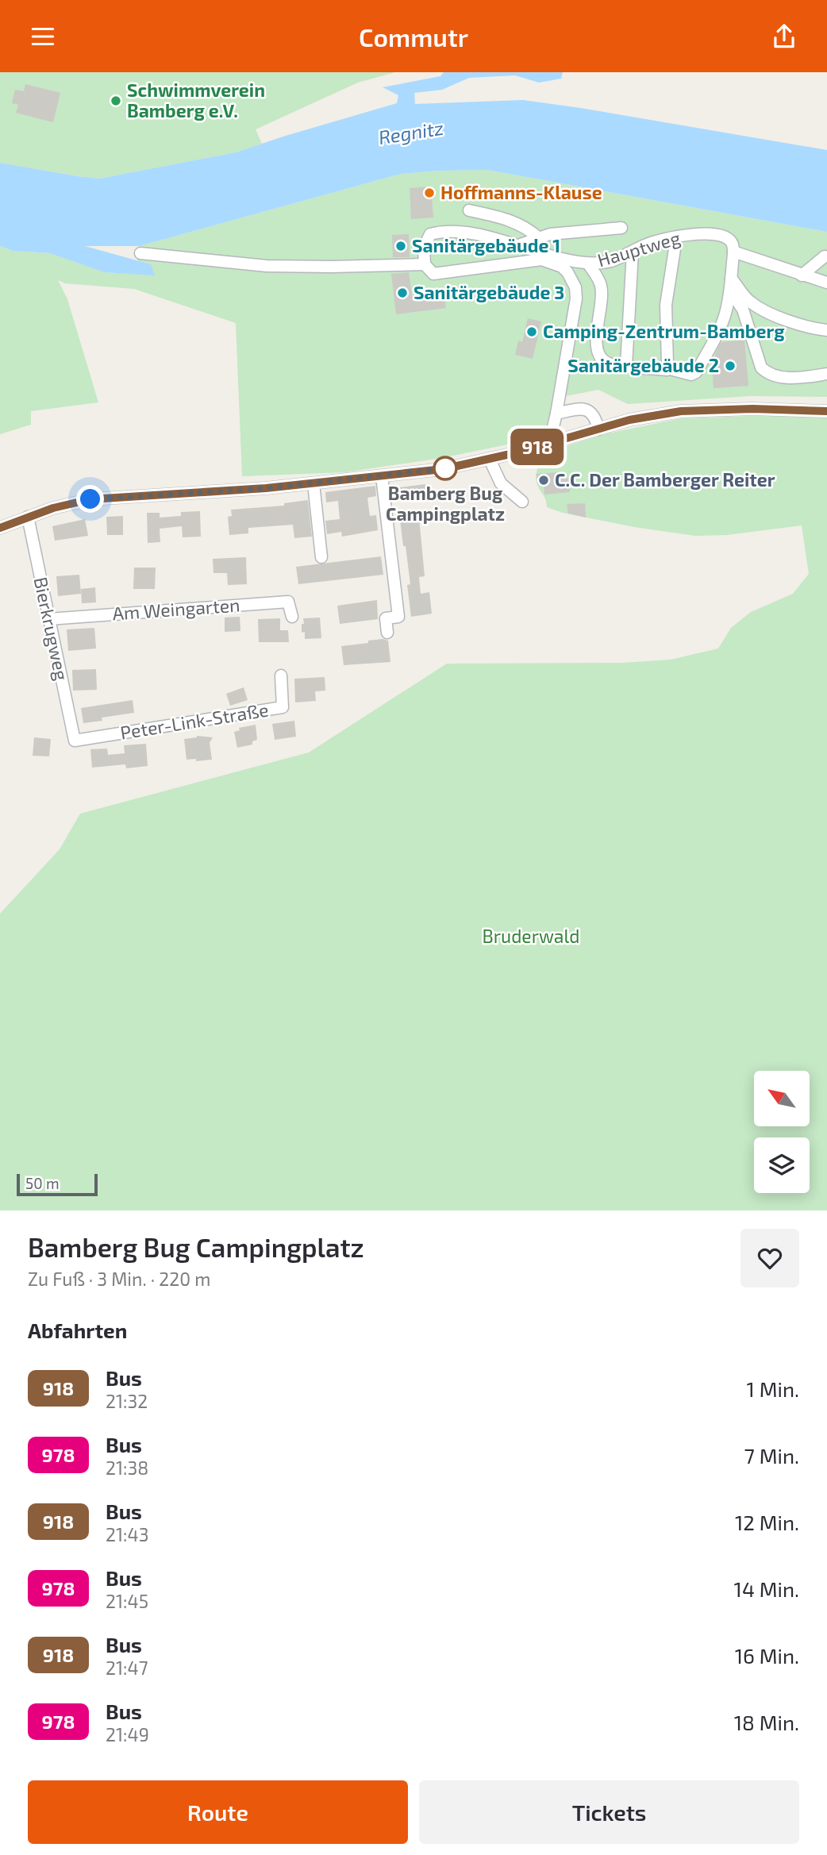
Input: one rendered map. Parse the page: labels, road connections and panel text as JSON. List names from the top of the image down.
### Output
{
  "streets": {
    "street": [
      "Hauptweg",
      "Am Weingarten",
      "Bierkrugweg",
      "Peter-Link-Straße"
    ]
  },
  "crossings": [
    ["Am Weingarten", "Bierkrugweg"],
    ["Bierkrugweg", "Peter-Link-Straße"]
  ],
  "water": ["Regnitz"],
  "parks": ["Bruderwald"],
  "places": [
    "Schwimmverein Bamberg e.V.",
    "Hoffmanns-Klause",
    "Sanitärgebäude 1",
    "Sanitärgebäude 3",
    "Camping-Zentrum-Bamberg",
    "Sanitärgebäude 2",
    "Bamberg Bug Campingplatz",
    "C.C. Der Bamberger Reiter"
  ],
  "lines": ["bus line 918"],
  "scale_bar": "50 m",
  "north": "top left",
  "page": {
    "header": "Commutr",
    "on_map": "918",
    "scale": "50 m",
    "heading": [
      ["Bamberg Bug Campingplatz", "Zu Fuß · 3 Min. · 220 m"],
      "Abfahrten"
    ],
    "list": [
      {
        "mark": "918",
        "name": "Bus",
        "note": "21:32",
        "value": "1 Min."
      },
      {
        "mark": "978",
        "name": "Bus",
        "note": "21:38",
        "value": "7 Min."
      },
      {
        "mark": "918",
        "name": "Bus",
        "note": "21:43",
        "value": "12 Min."
      },
      {
        "mark": "978",
        "name": "Bus",
        "note": "21:45",
        "value": "14 Min."
      },
      {
        "mark": "918",
        "name": "Bus",
        "note": "21:47",
        "value": "16 Min."
      },
      {
        "mark": "978",
        "name": "Bus",
        "note": "21:49",
        "value": "18 Min."
      }
    ],
    "buttons": ["Route", "Tickets"]
  }
}
